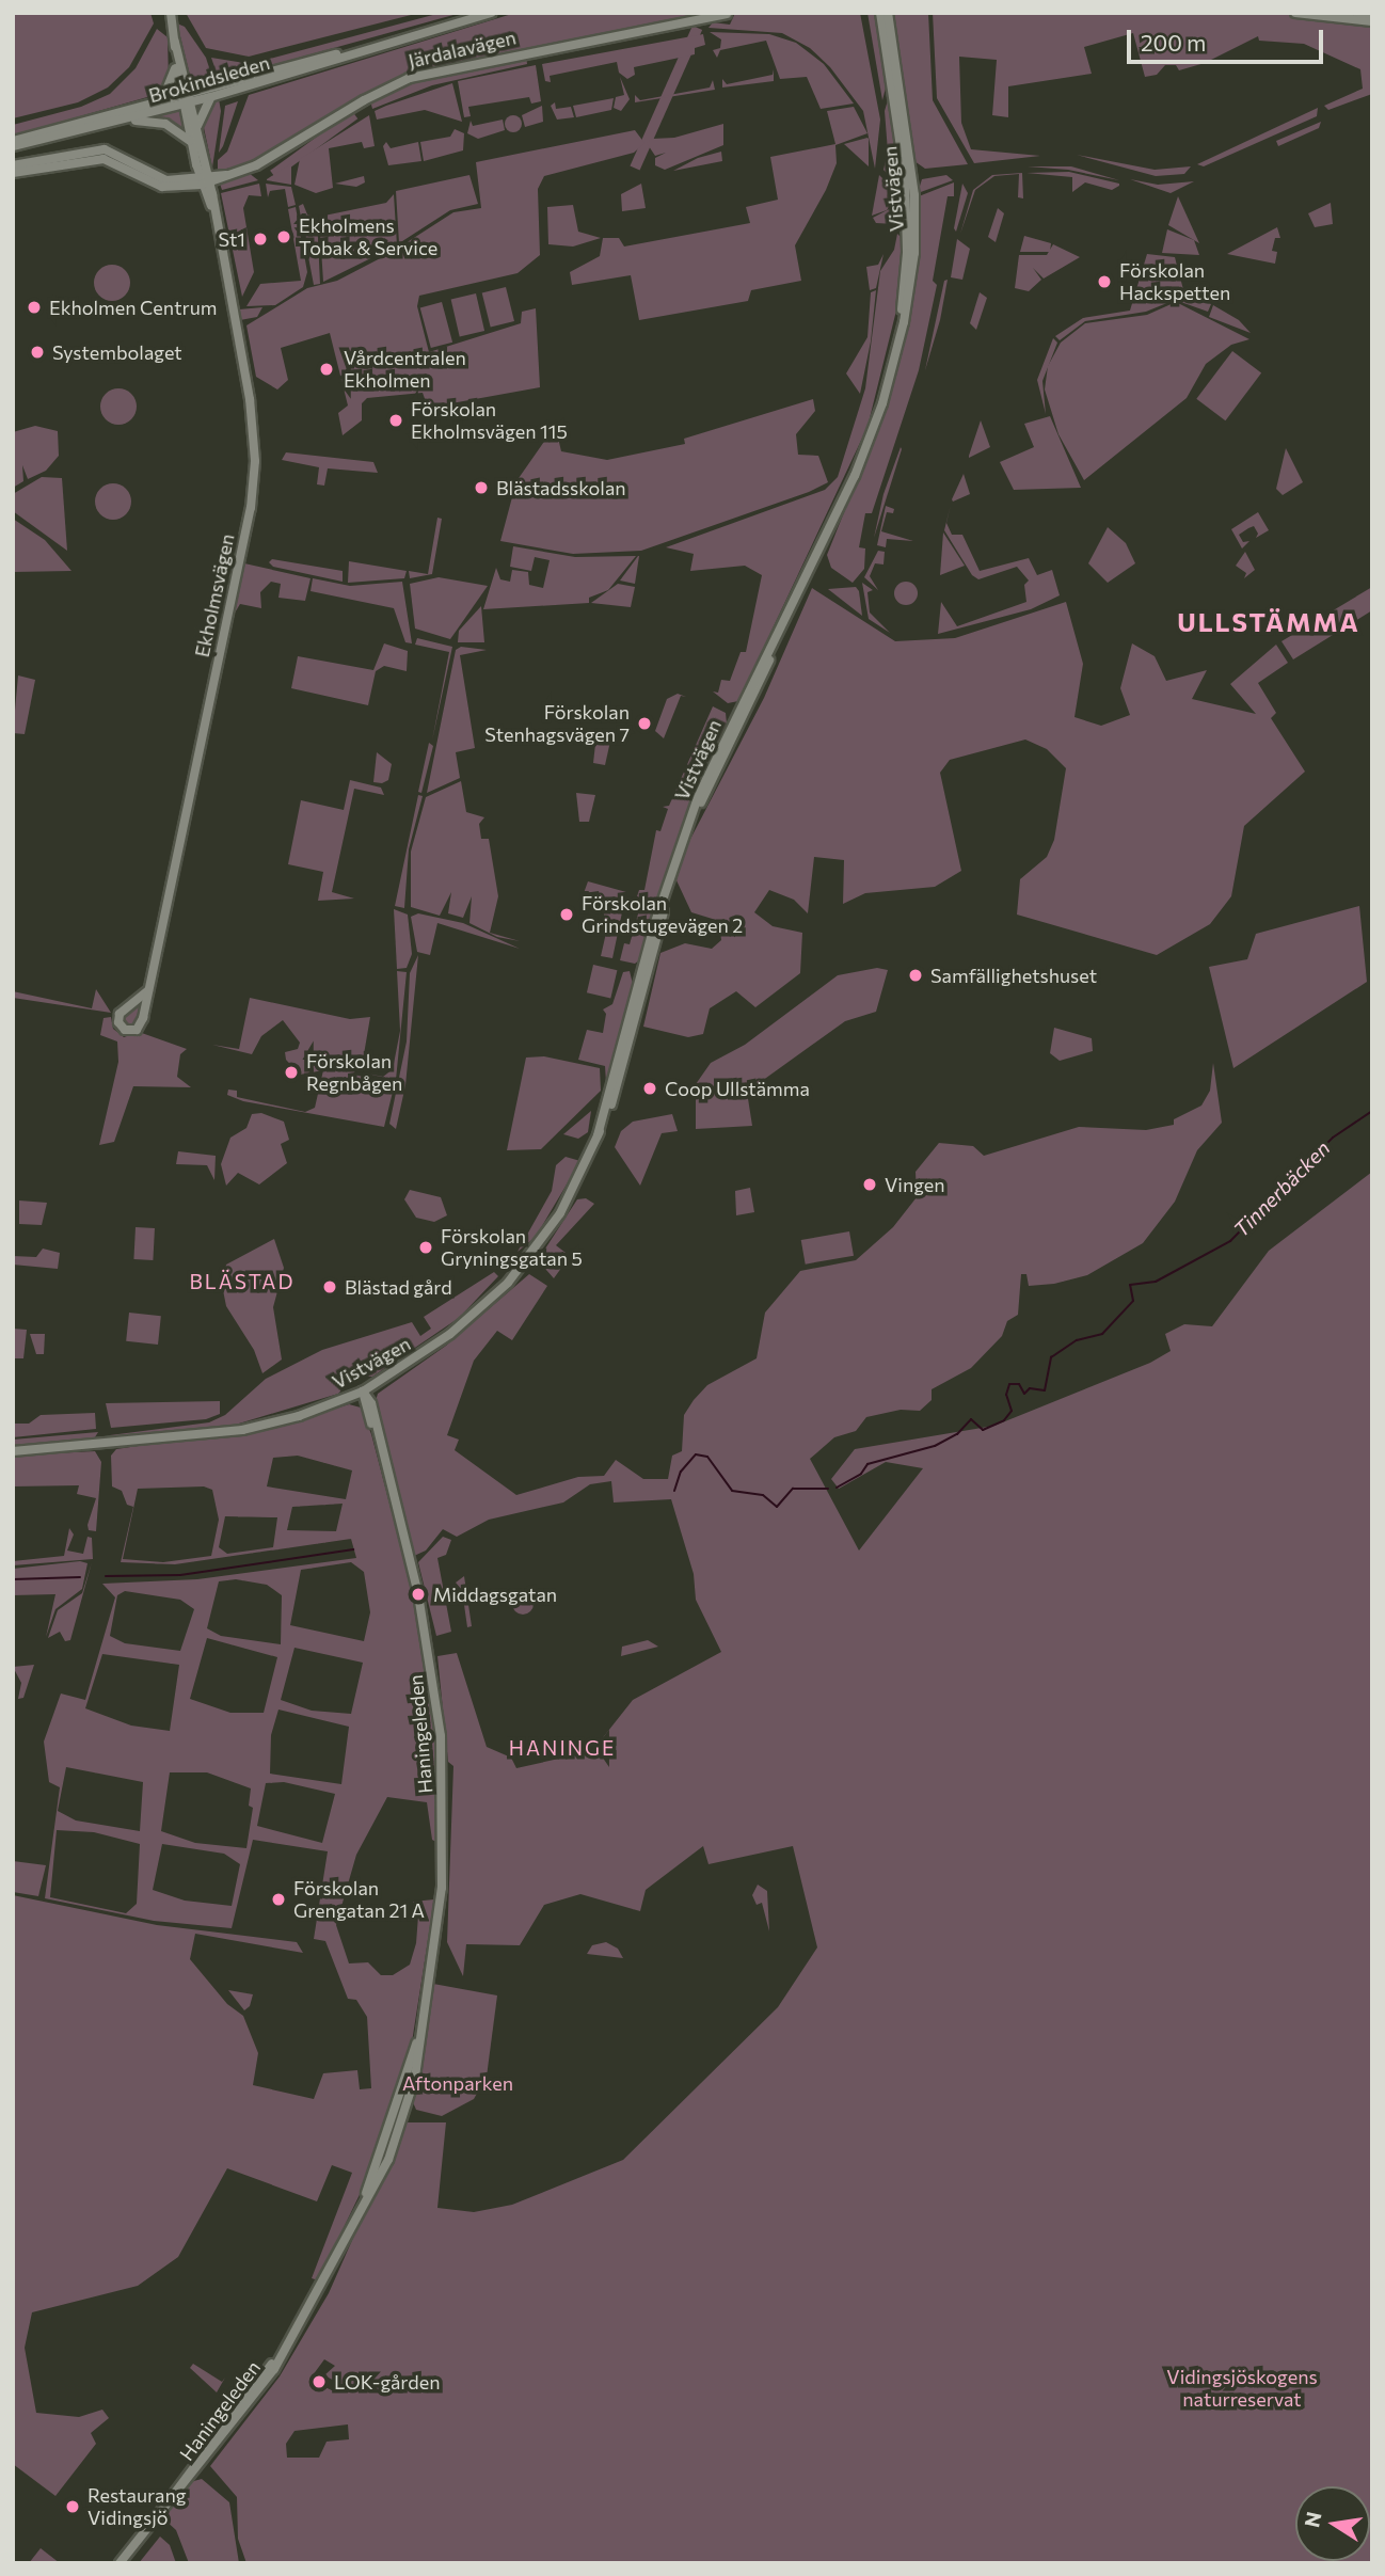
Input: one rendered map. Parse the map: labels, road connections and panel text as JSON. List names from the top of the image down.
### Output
{
  "streets": {
    "main road": [
      "Järdalavägen",
      "Brokindsleden",
      "Vistvägen",
      "Ekholmsvägen",
      "Haningeleden"
    ]
  },
  "crossings": [
    ["Järdalavägen", "Ekholmsvägen"],
    ["Brokindsleden", "Ekholmsvägen"],
    ["Vistvägen", "Haningeleden"]
  ],
  "districts": ["ULLSTÄMMA", "BLÄSTAD", "HANINGE"],
  "water": ["Tinnerbäcken"],
  "parks": ["Aftonparken", "Vidingsjöskogens naturreservat"],
  "places": [
    "Ekholmens Tobak & Service",
    "St1",
    "Förskolan Hackspetten",
    "Ekholmen Centrum",
    "Systembolaget",
    "Vårdcentralen Ekholmen",
    "Förskolan Ekholmsvägen 115",
    "Blästadsskolan",
    "Förskolan Stenhagsvägen 7",
    "Förskolan Grindstugevägen 2",
    "Samfällighetshuset",
    "Förskolan Regnbågen",
    "Coop Ullstämma",
    "Vingen",
    "Förskolan Gryningsgatan 5",
    "Blästad gård",
    "Middagsgatan",
    "Förskolan Grengatan 21 A",
    "LOK-gården",
    "Restaurang Vidingsjö"
  ],
  "scale_bar": "200 m",
  "north": "left"
}
